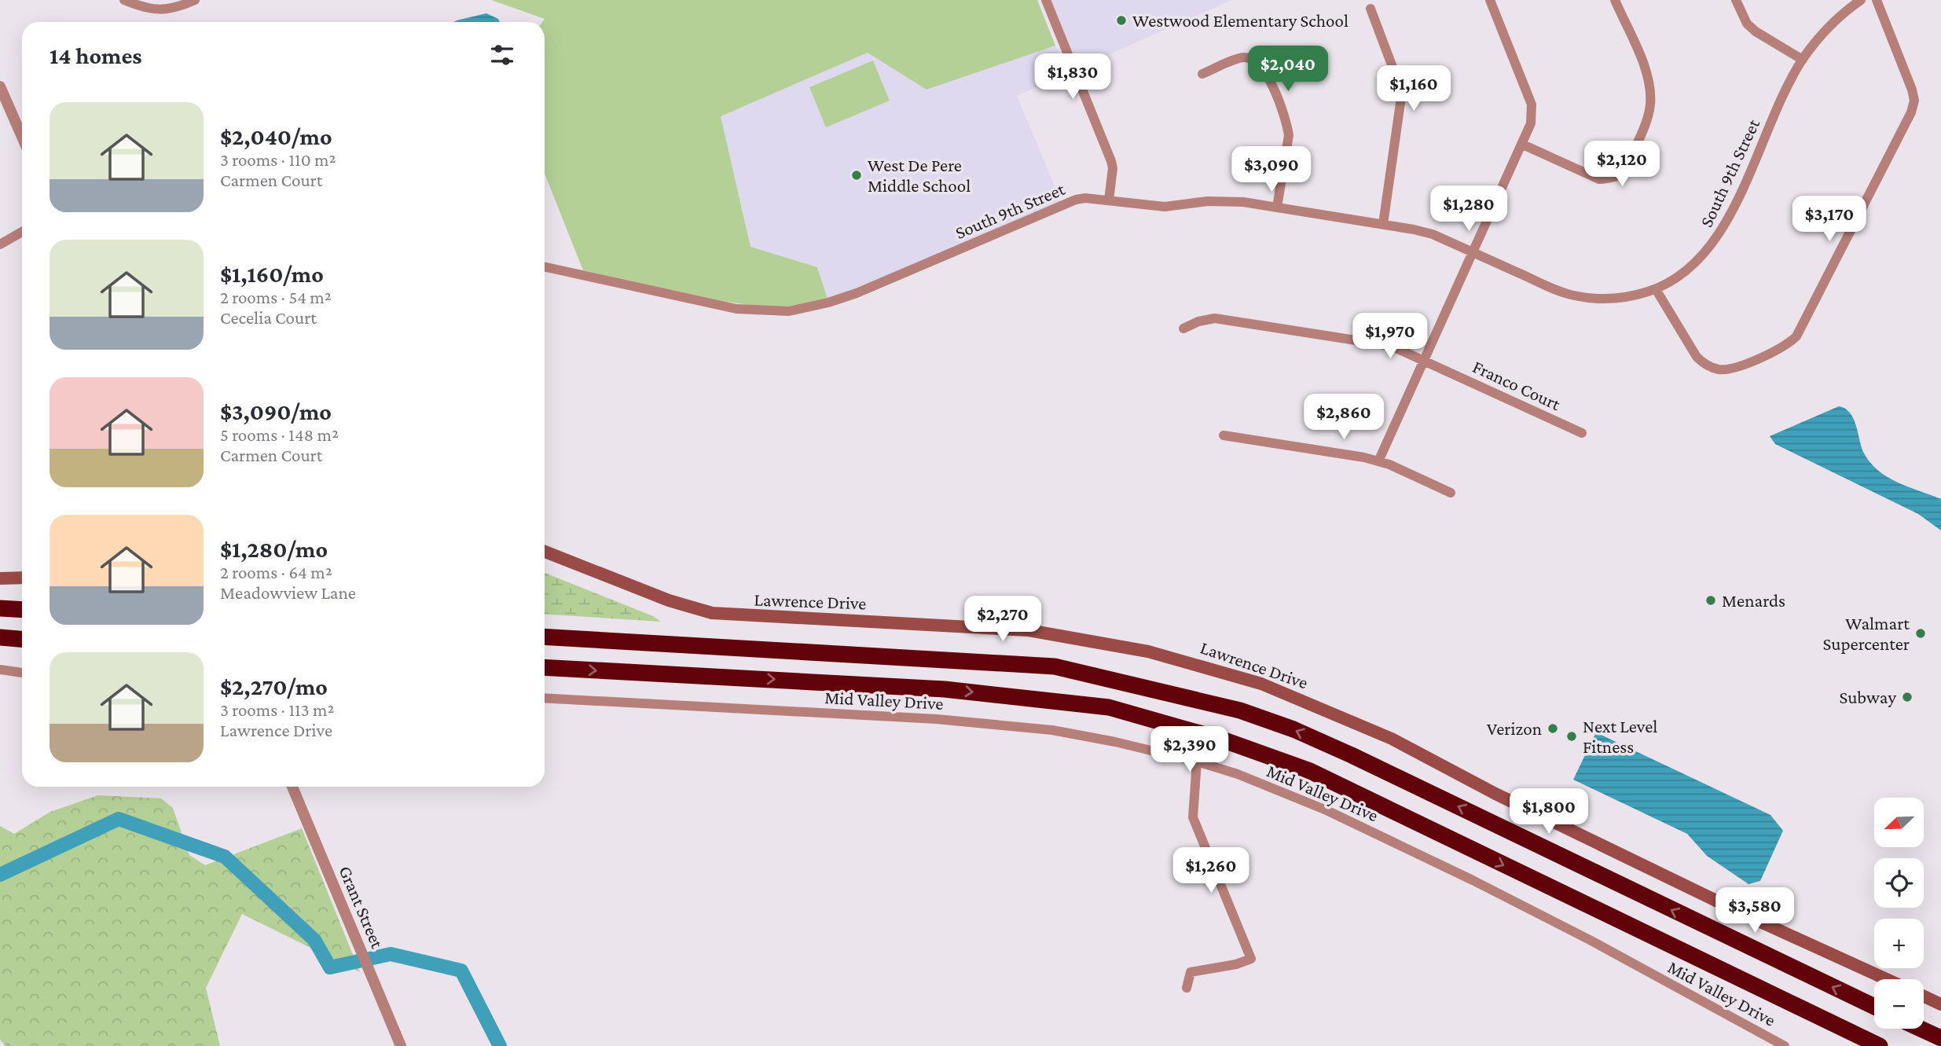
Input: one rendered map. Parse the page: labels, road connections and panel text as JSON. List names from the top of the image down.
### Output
{
  "streets": {
    "main road": ["Lawrence Drive"],
    "street": [
      "South 9th Street",
      "Franco Court",
      "Mid Valley Drive",
      "Grant Street"
    ]
  },
  "places": [
    "Westwood Elementary School",
    "West De Pere Middle School",
    "Menards",
    "Walmart Supercenter",
    "Subway",
    "Verizon",
    "Next Level Fitness"
  ],
  "north": "bottom left",
  "page": {
    "heading": "14 homes",
    "price": [
      "$2,040",
      "$1,830",
      "$1,160",
      "$2,120",
      "$3,090",
      "$1,280",
      "$3,170",
      "$1,970",
      "$2,860",
      "$2,270",
      "$2,390",
      "$1,800",
      "$1,260",
      "$3,580"
    ],
    "list": [
      {
        "name": "$2,040/mo",
        "note": "3 rooms · 110 m² · Carmen Court"
      },
      {
        "name": "$1,160/mo",
        "note": "2 rooms · 54 m² · Cecelia Court"
      },
      {
        "name": "$3,090/mo",
        "note": "5 rooms · 148 m² · Carmen Court"
      },
      {
        "name": "$1,280/mo",
        "note": "2 rooms · 64 m² · Meadowview Lane"
      },
      {
        "name": "$2,270/mo",
        "note": "3 rooms · 113 m² · Lawrence Drive"
      }
    ],
    "map_buttons": ["+", "−"]
  }
}
